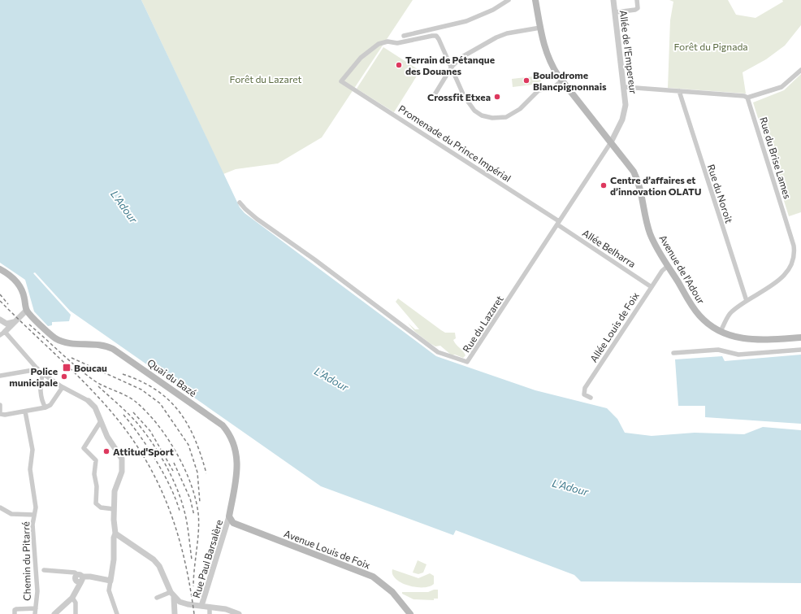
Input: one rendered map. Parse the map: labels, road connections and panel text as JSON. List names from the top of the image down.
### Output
{
  "streets": {
    "main road": ["Avenue de l'Adour", "Quai du Bazé", "Avenue Louis de Foix"],
    "street": [
      "Allée de l'Empereur",
      "Promenade du Prince Impérial",
      "Rue du Brise Lames",
      "Rue du Noroit",
      "Allée Belharra",
      "Rue du Lazaret",
      "Allée Louis de Foix",
      "Rue Paul Barsalère",
      "Chemin du Pitarré"
    ]
  },
  "crossings": [
    ["Allée de l'Empereur", "Avenue de l'Adour"],
    ["Allée de l'Empereur", "Rue du Lazaret"],
    ["Promenade du Prince Impérial", "Allée Belharra"],
    ["Promenade du Prince Impérial", "Rue du Lazaret"],
    ["Rue du Brise Lames", "Rue du Noroit"],
    ["Rue du Brise Lames", "Avenue de l'Adour"],
    ["Allée Belharra", "Rue du Lazaret"],
    ["Allée Belharra", "Allée Louis de Foix"],
    ["Avenue de l'Adour", "Rue du Lazaret"],
    ["Avenue de l'Adour", "Allée Louis de Foix"],
    ["Quai du Bazé", "Avenue Louis de Foix"],
    ["Quai du Bazé", "Rue Paul Barsalère"],
    ["Avenue Louis de Foix", "Rue Paul Barsalère"]
  ],
  "water": ["L'Adour"],
  "parks": ["Forêt du Pignada", "Forêt du Lazaret"],
  "places": {
    "other": [
      "Terrain de Pétanque des Douanes",
      "Boulodrome Blancpignonnais",
      "Crossfit Etxea",
      "Centre d’affaires et d’innovation OLATU",
      "Police municipale",
      "Attitud'Sport"
    ],
    "transit": ["Boucau"]
  }
}
